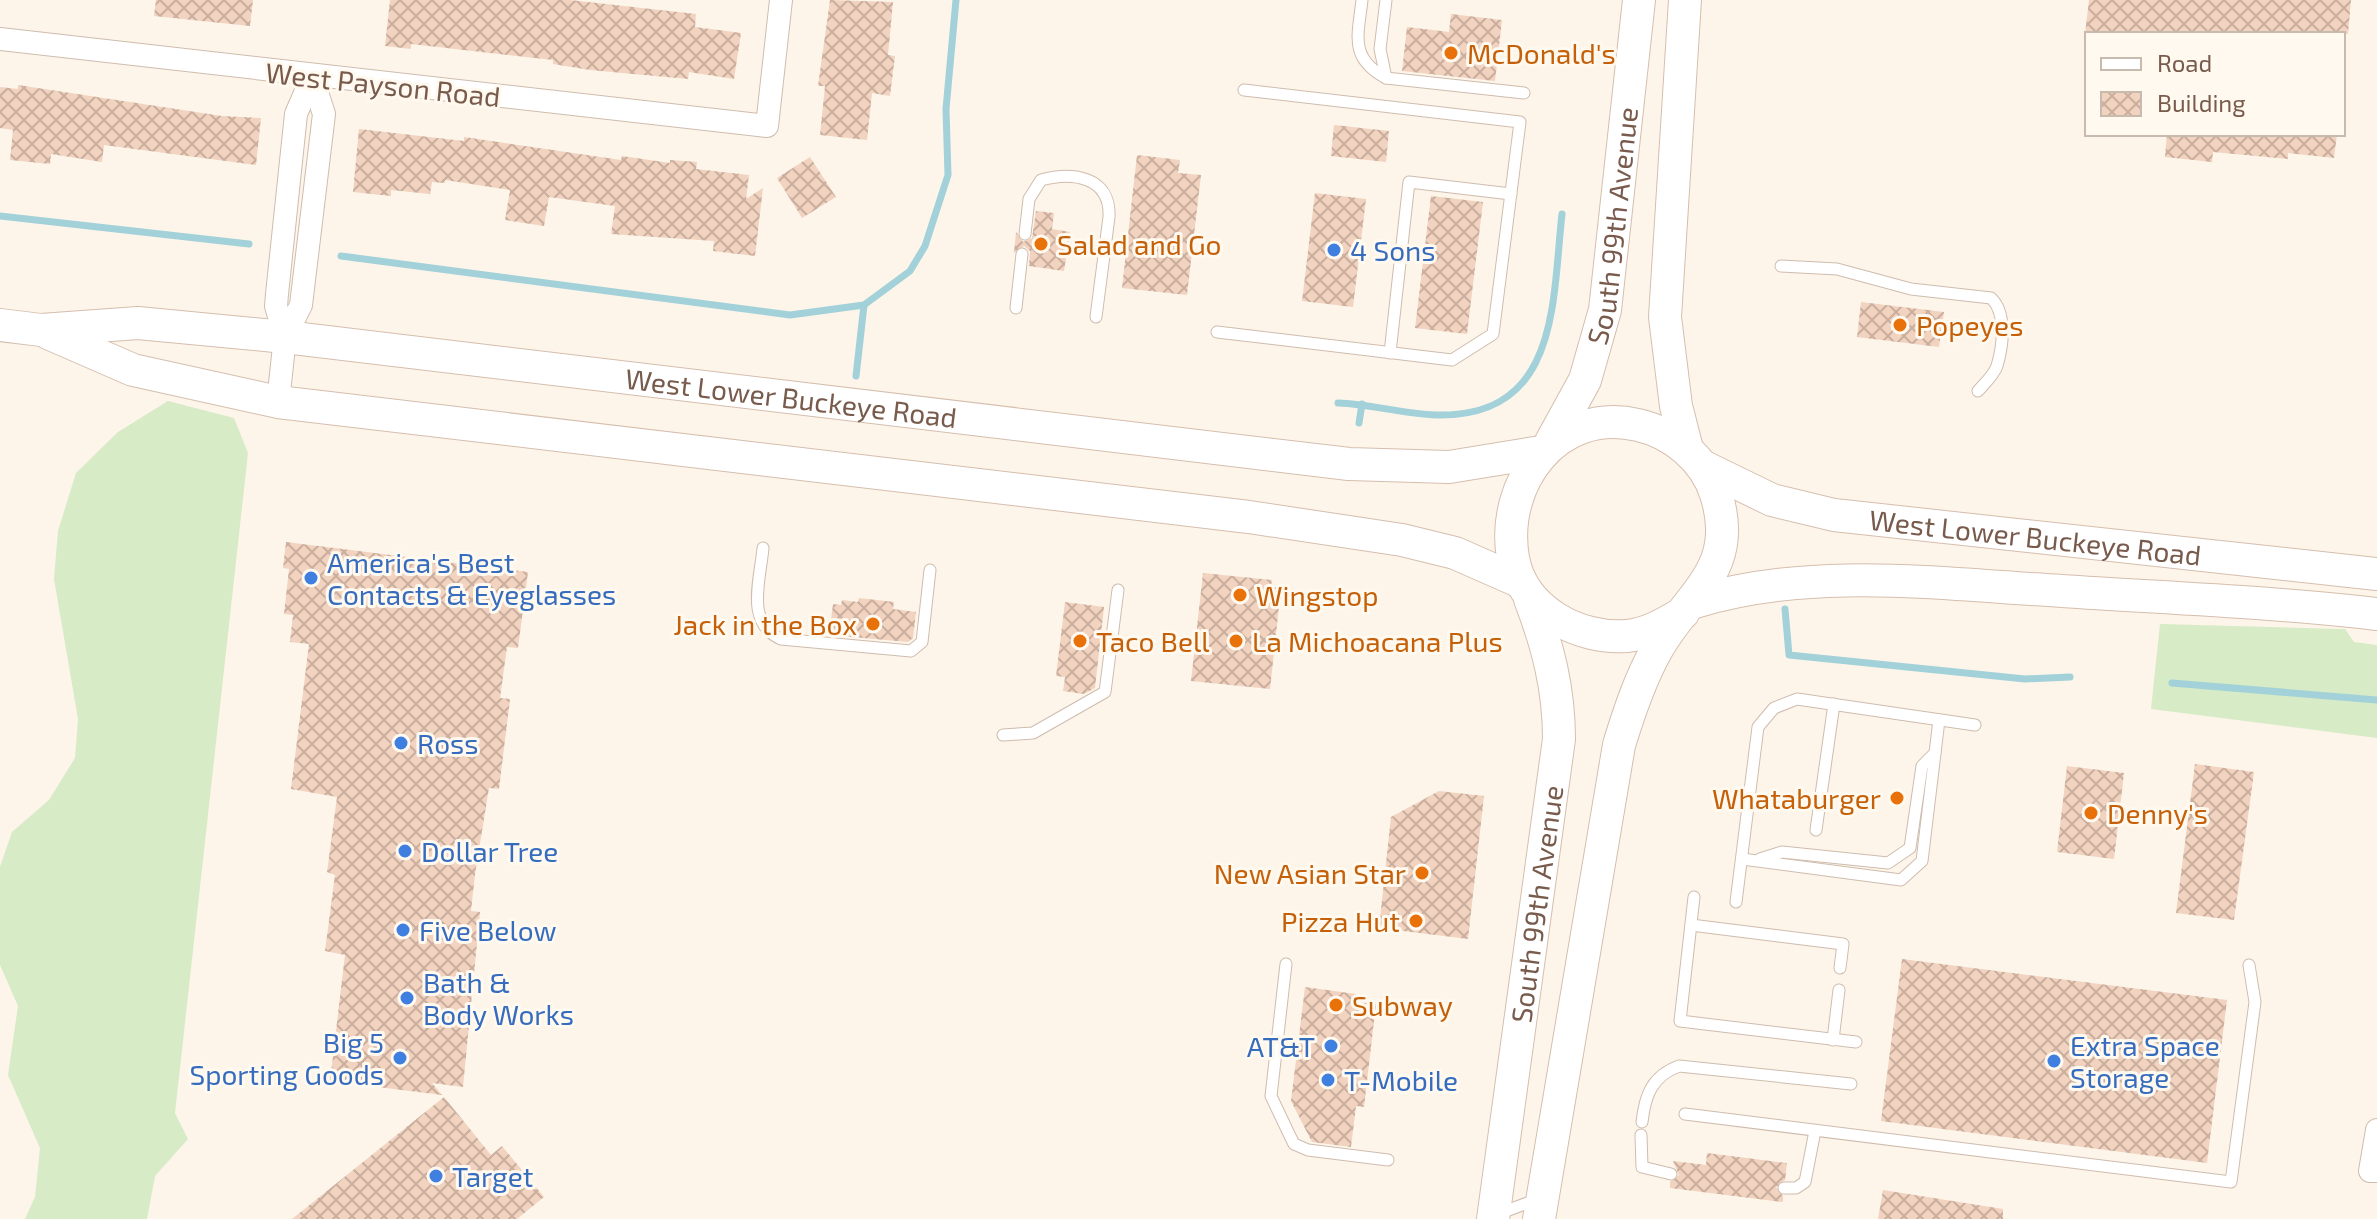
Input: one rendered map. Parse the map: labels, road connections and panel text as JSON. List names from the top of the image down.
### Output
{
  "streets": {
    "main road": ["South 99th Avenue", "West Lower Buckeye Road"],
    "street": ["West Payson Road"]
  },
  "crossings": [
    ["South 99th Avenue", "West Lower Buckeye Road"]
  ],
  "places": [
    "McDonald's",
    "Salad and Go",
    "4 Sons",
    "Popeyes",
    "America's Best Contacts & Eyeglasses",
    "Wingstop",
    "Jack in the Box",
    "Taco Bell",
    "La Michoacana Plus",
    "Ross",
    "Whataburger",
    "Denny's",
    "Dollar Tree",
    "New Asian Star",
    "Pizza Hut",
    "Five Below",
    "Bath & Body Works",
    "Subway",
    "AT&T",
    "Big 5 Sporting Goods",
    "Extra Space Storage",
    "T-Mobile",
    "Target"
  ],
  "legend": ["Road", "Building"]
}
